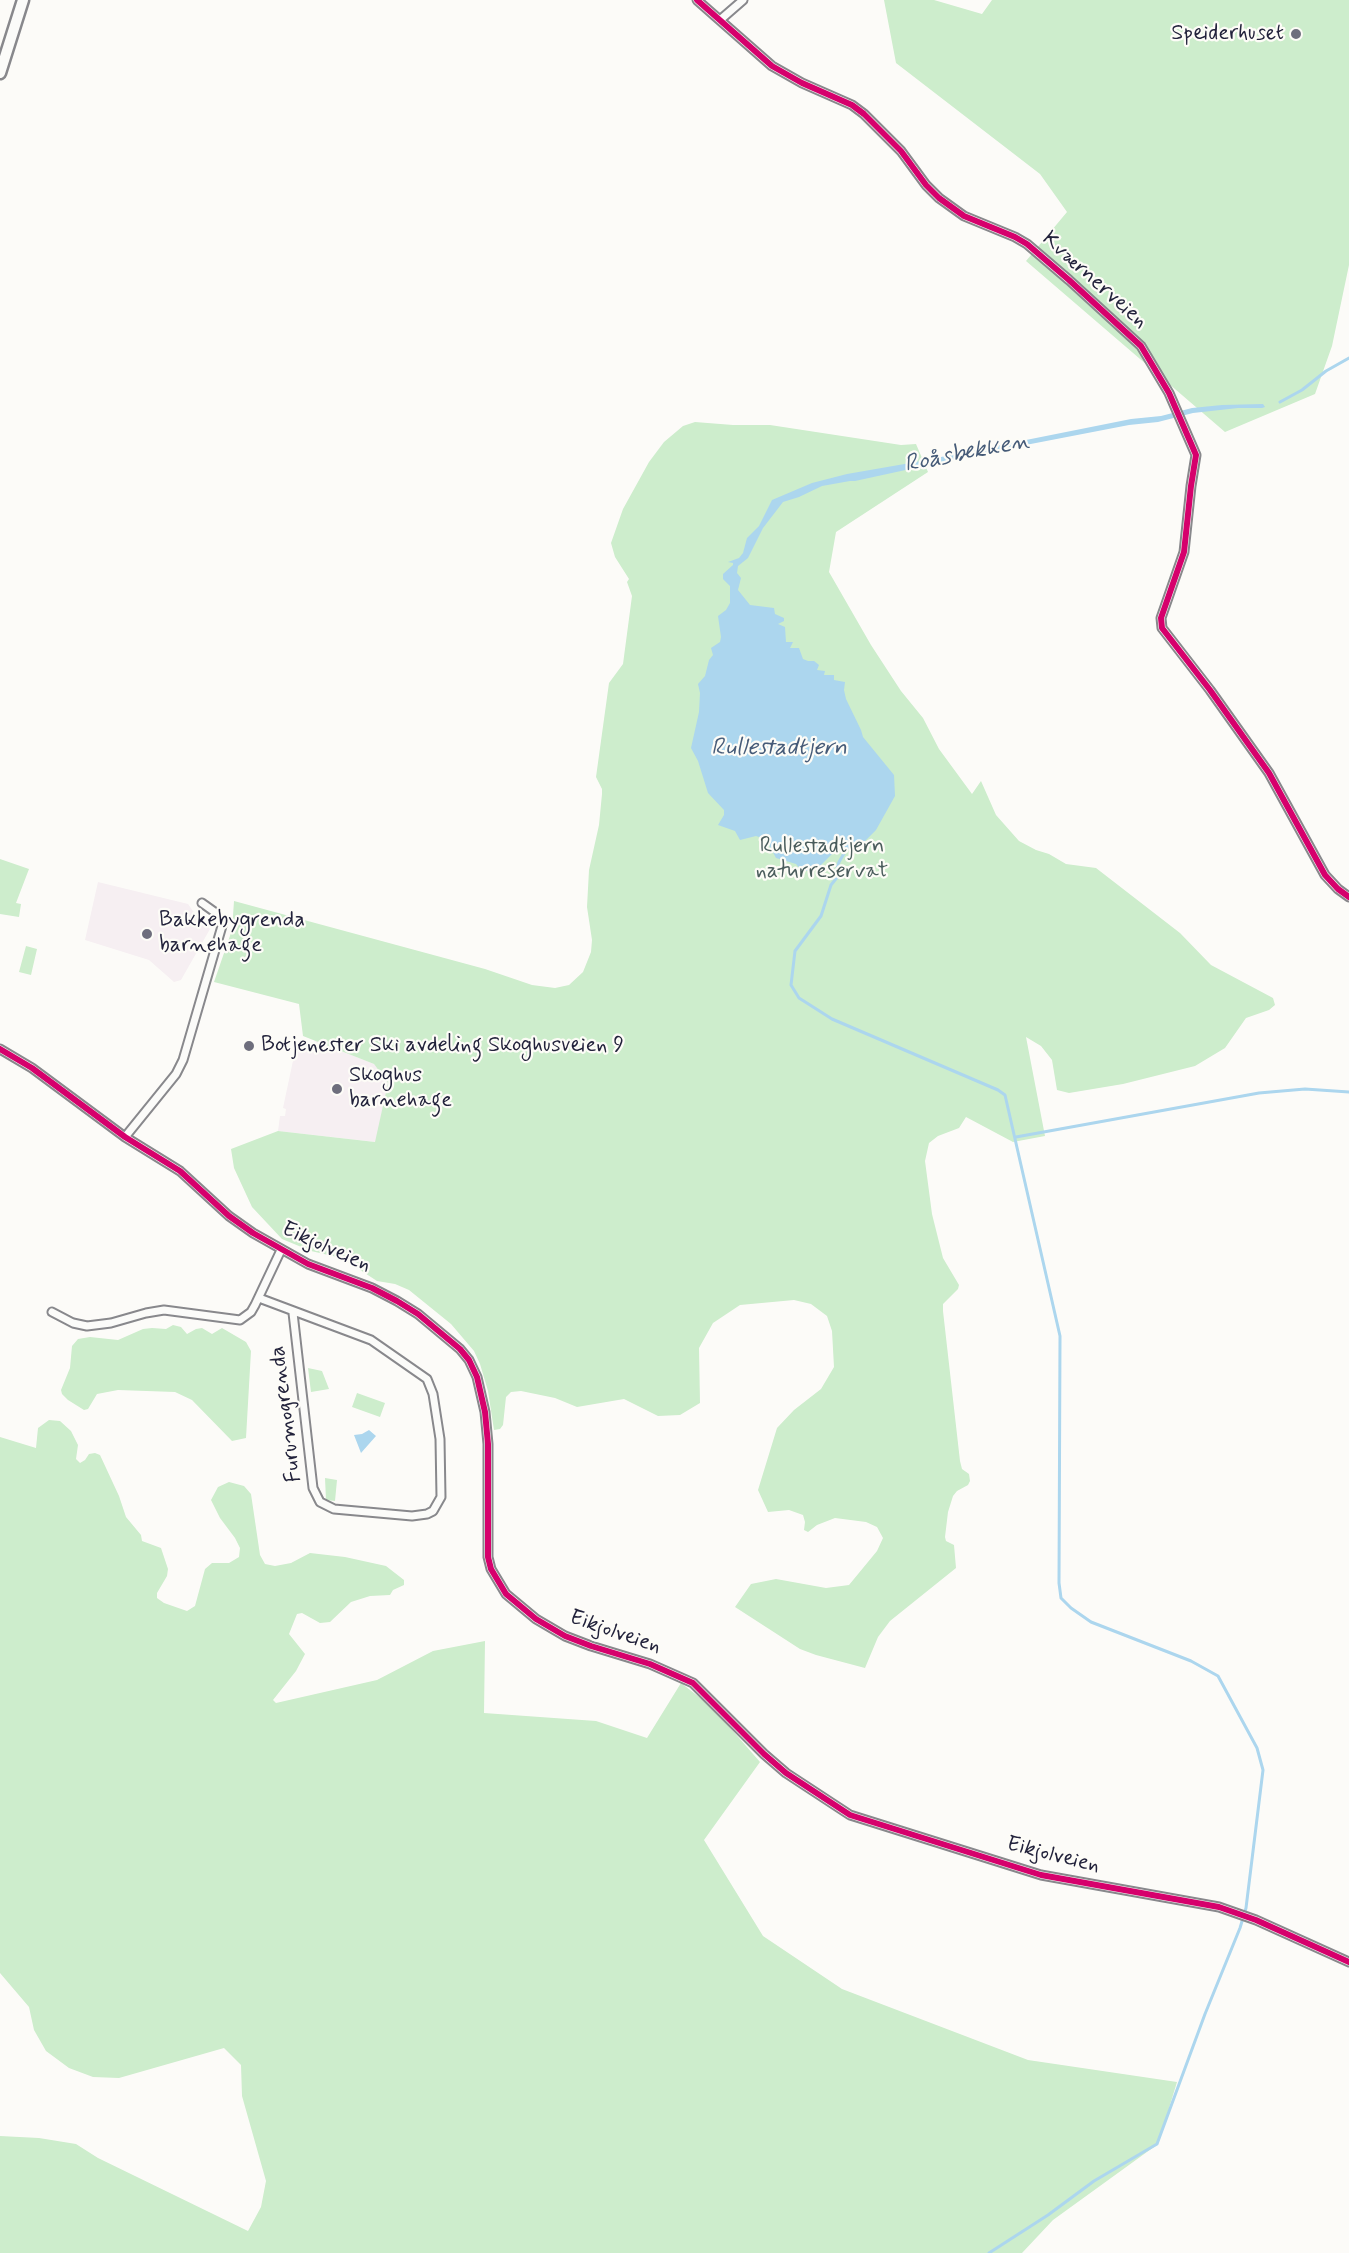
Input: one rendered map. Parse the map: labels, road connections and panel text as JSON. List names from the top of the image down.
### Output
{
  "streets": {
    "street": ["Kværnerveien", "Eikjolveien", "Furumogrenda"]
  },
  "crossings": [
    ["Eikjolveien", "Furumogrenda"]
  ],
  "water": ["Roåsbekken", "Rullestadtjern"],
  "parks": ["Rullestadtjern naturreservat"],
  "places": [
    "Speiderhuset",
    "Bakkebygrenda barnehage",
    "Botjenester Ski avdeling Skoghusveien 9",
    "Skoghus barnehage"
  ]
}
